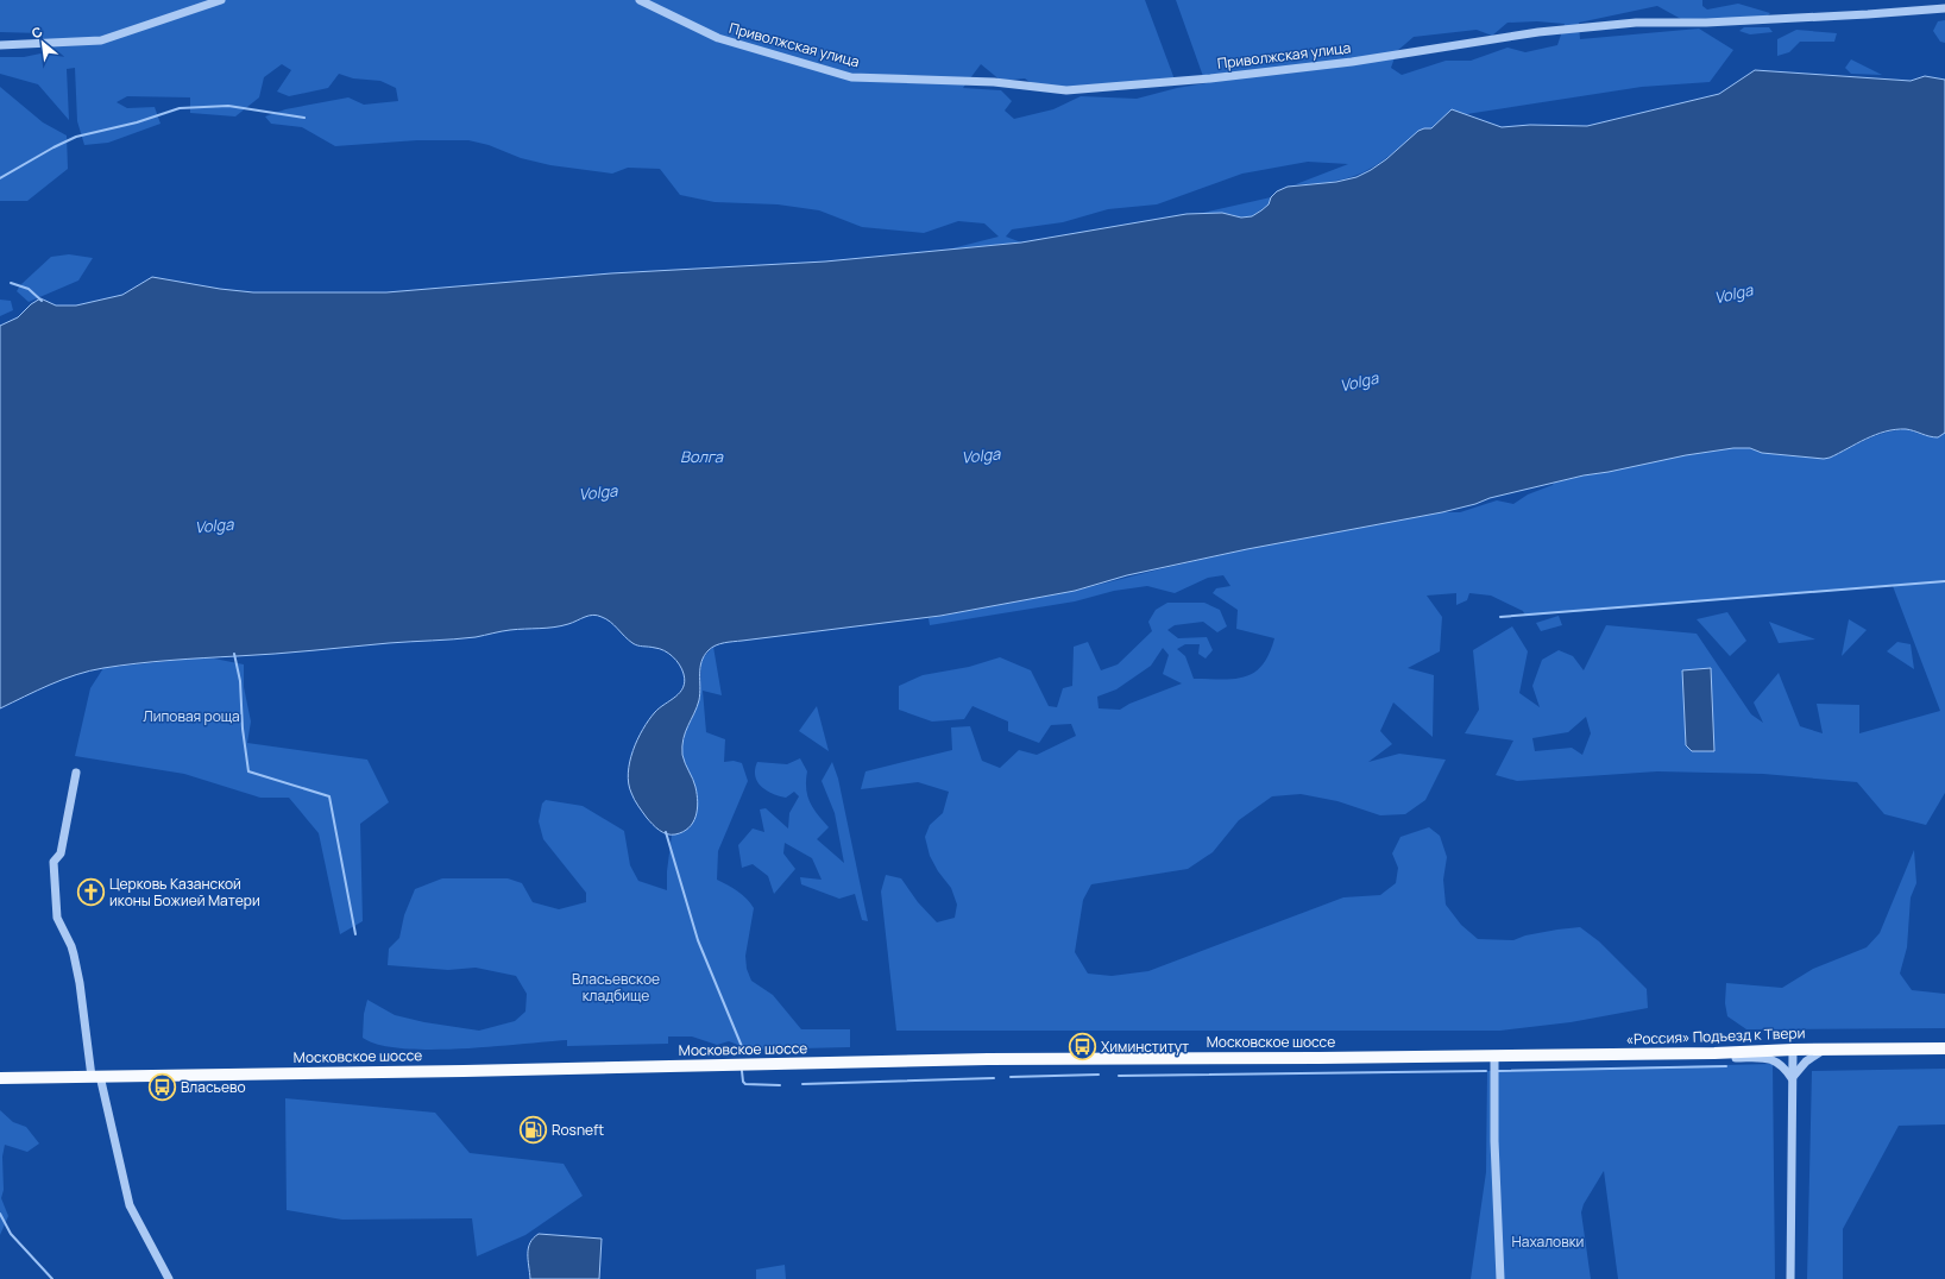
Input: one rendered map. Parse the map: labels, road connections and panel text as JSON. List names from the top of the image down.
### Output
{
  "streets": {
    "main road": ["«Россия» Подъезд к Твери", "Московское шоссе"],
    "street": ["Приволжская улица"]
  },
  "crossings": [
    ["«Россия» Подъезд к Твери", "Московское шоссе"]
  ],
  "water": ["Volga", "Волга"],
  "parks": ["Липовая роща", "Власьевское кладбище", "Нахаловки"],
  "places": {
    "church": ["Церковь Казанской иконы Божией Матери"],
    "bus stop": ["Химинститут", "Власьево"],
    "fuel station": ["Rosneft"]
  },
  "north": "top left"
}
